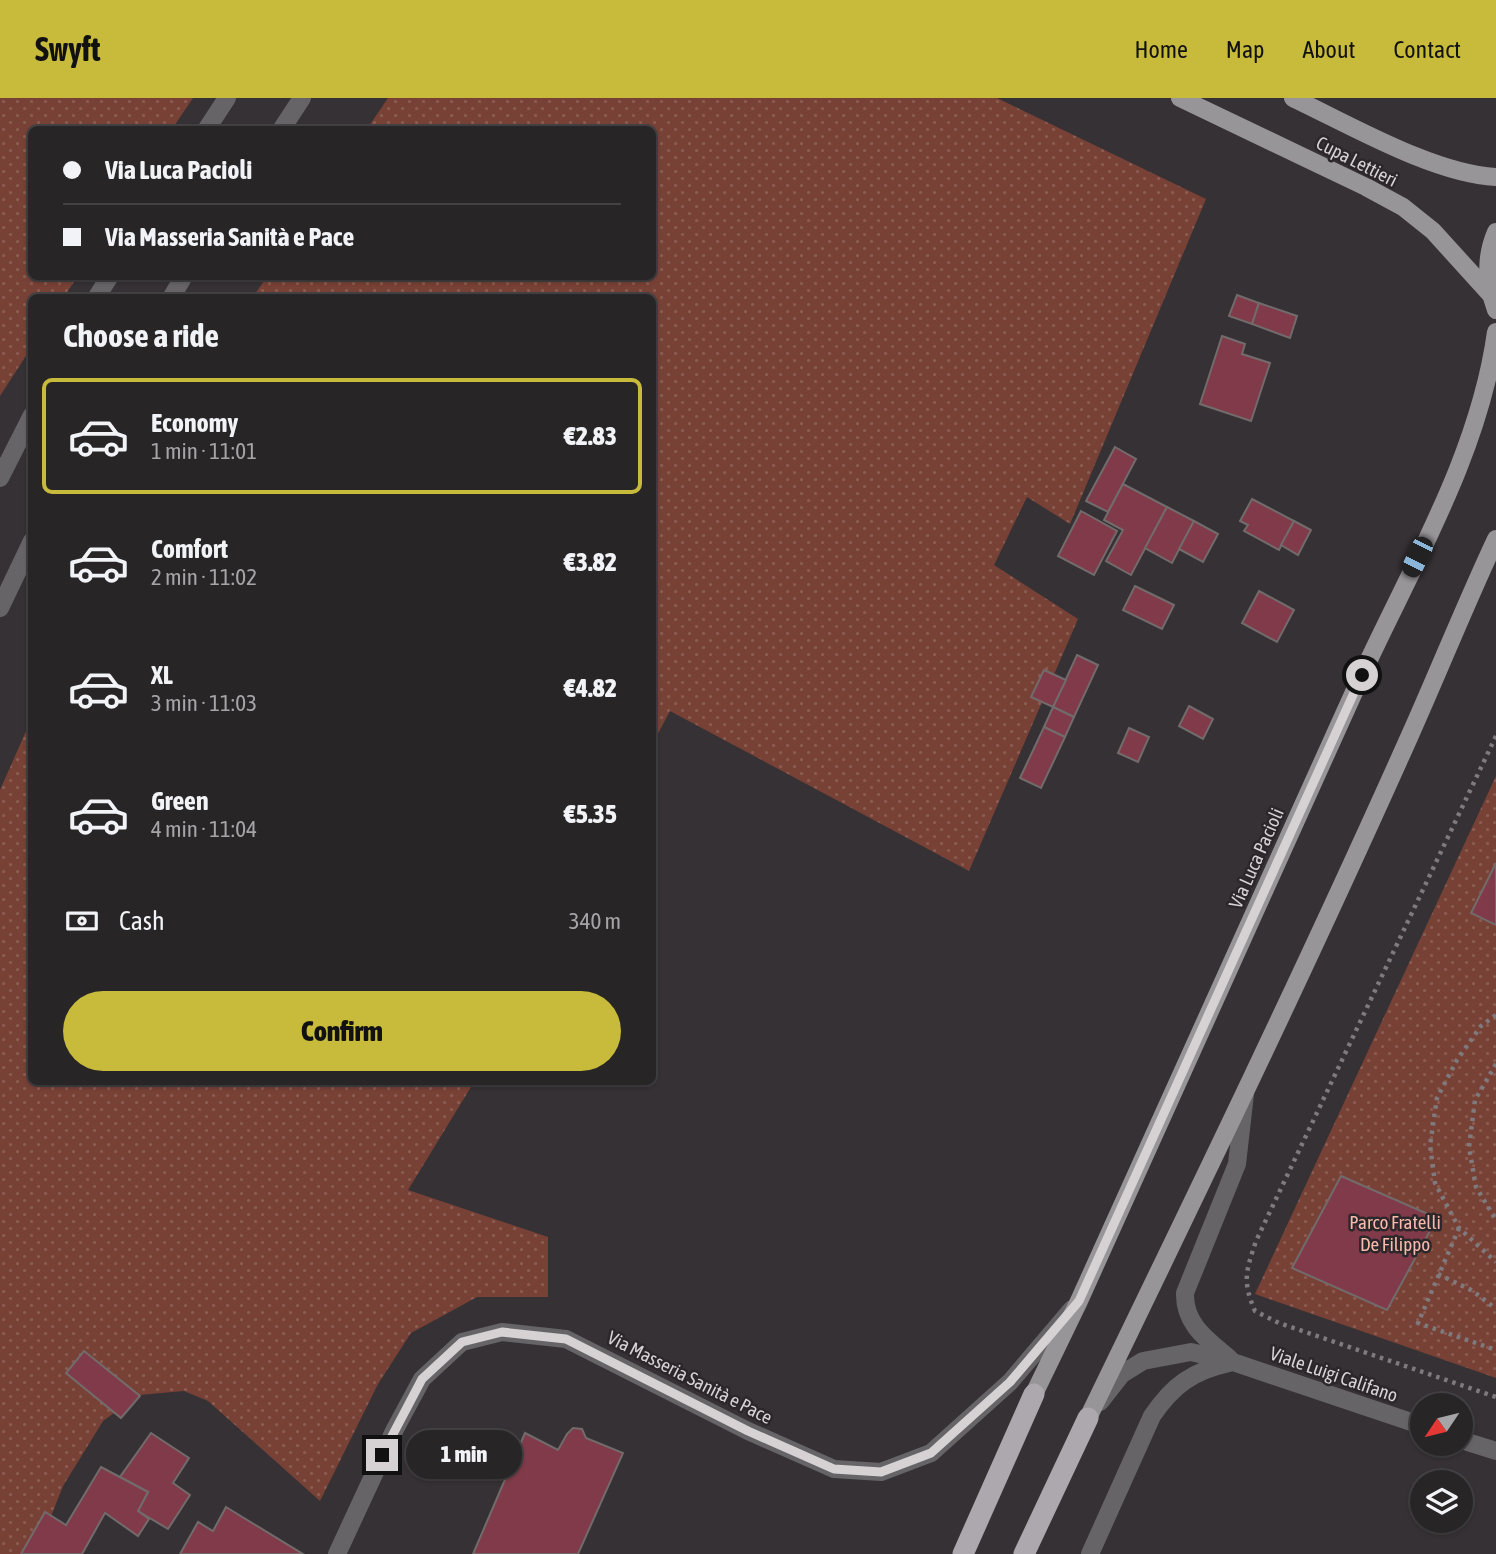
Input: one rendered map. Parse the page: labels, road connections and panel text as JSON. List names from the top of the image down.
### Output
{
  "streets": {
    "main road": ["Cupa Lettieri", "Via Luca Pacioli"],
    "street": ["Viale Luigi Califano", "Via Masseria Sanità e Pace"]
  },
  "crossings": [
    ["Via Luca Pacioli", "Via Masseria Sanità e Pace"]
  ],
  "parks": ["Parco Fratelli De Filippo"],
  "north": "bottom left",
  "page": {
    "header": "Swyft",
    "nav": [
      "Home",
      "Map",
      "About",
      "Contact"
    ],
    "banner": ["Via Luca Pacioli", "Via Masseria Sanità e Pace"],
    "heading": "Choose a ride",
    "list": [
      {
        "name": "Economy",
        "note": "1 min · 11:01",
        "value": "€2.83"
      },
      {
        "name": "Comfort",
        "note": "2 min · 11:02",
        "value": "€3.82"
      },
      {
        "name": "XL",
        "note": "3 min · 11:03",
        "value": "€4.82"
      },
      {
        "name": "Green",
        "note": "4 min · 11:04",
        "value": "€5.35"
      }
    ],
    "pay": ["Cash", "340 m"],
    "buttons": "Confirm",
    "bubble": "1 min"
  }
}
